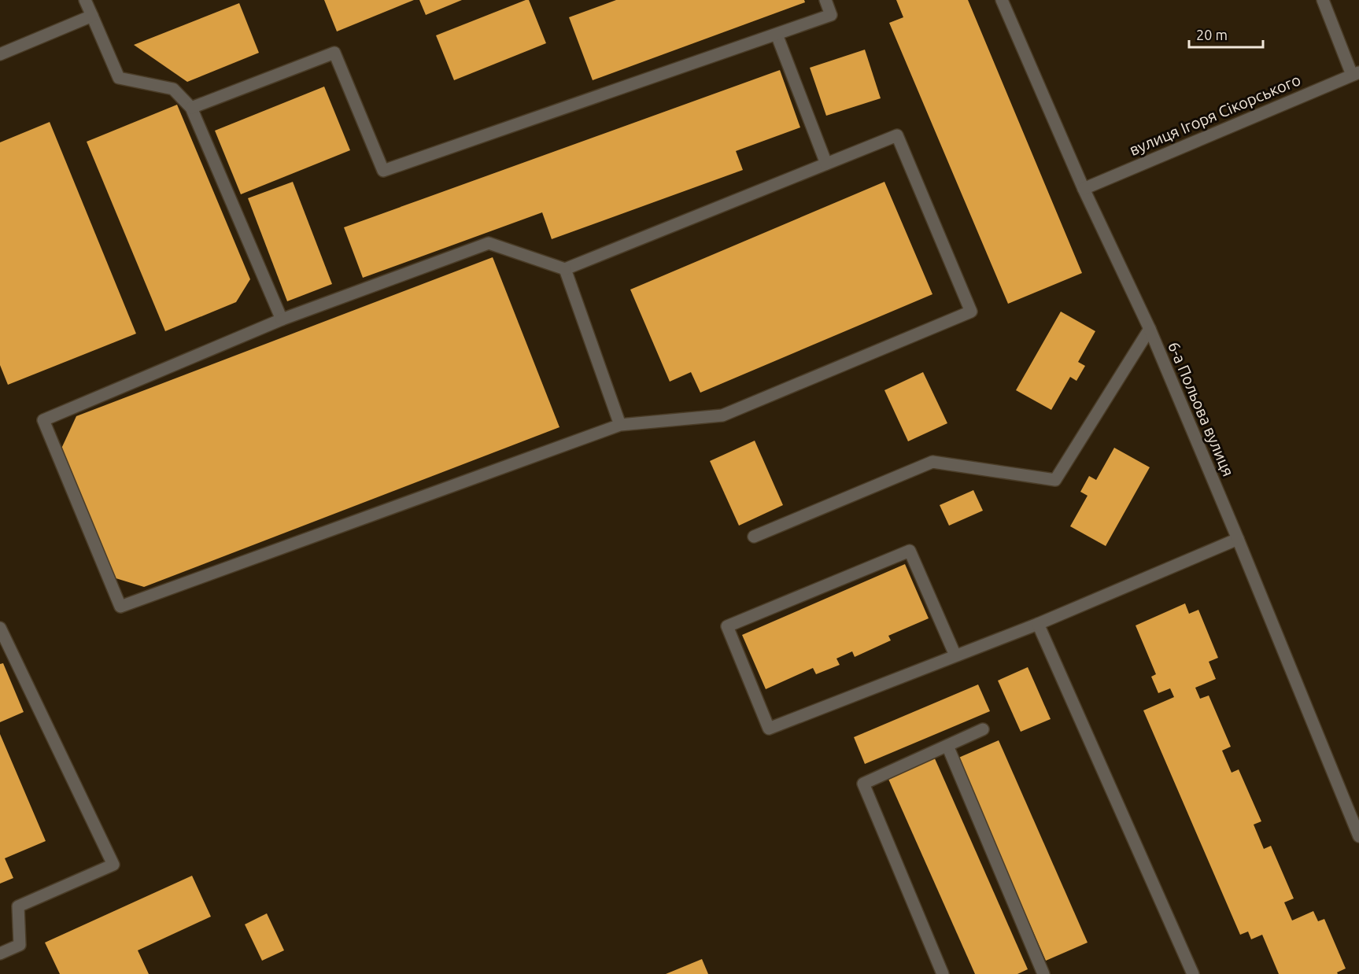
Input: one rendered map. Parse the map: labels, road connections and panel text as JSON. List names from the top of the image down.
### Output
{
  "streets": {
    "street": ["вулиця Ігоря Сікорського", "6-а Польова вулиця"]
  },
  "crossings": [
    ["вулиця Ігоря Сікорського", "6-а Польова вулиця"]
  ],
  "scale_bar": "20 m"
}
